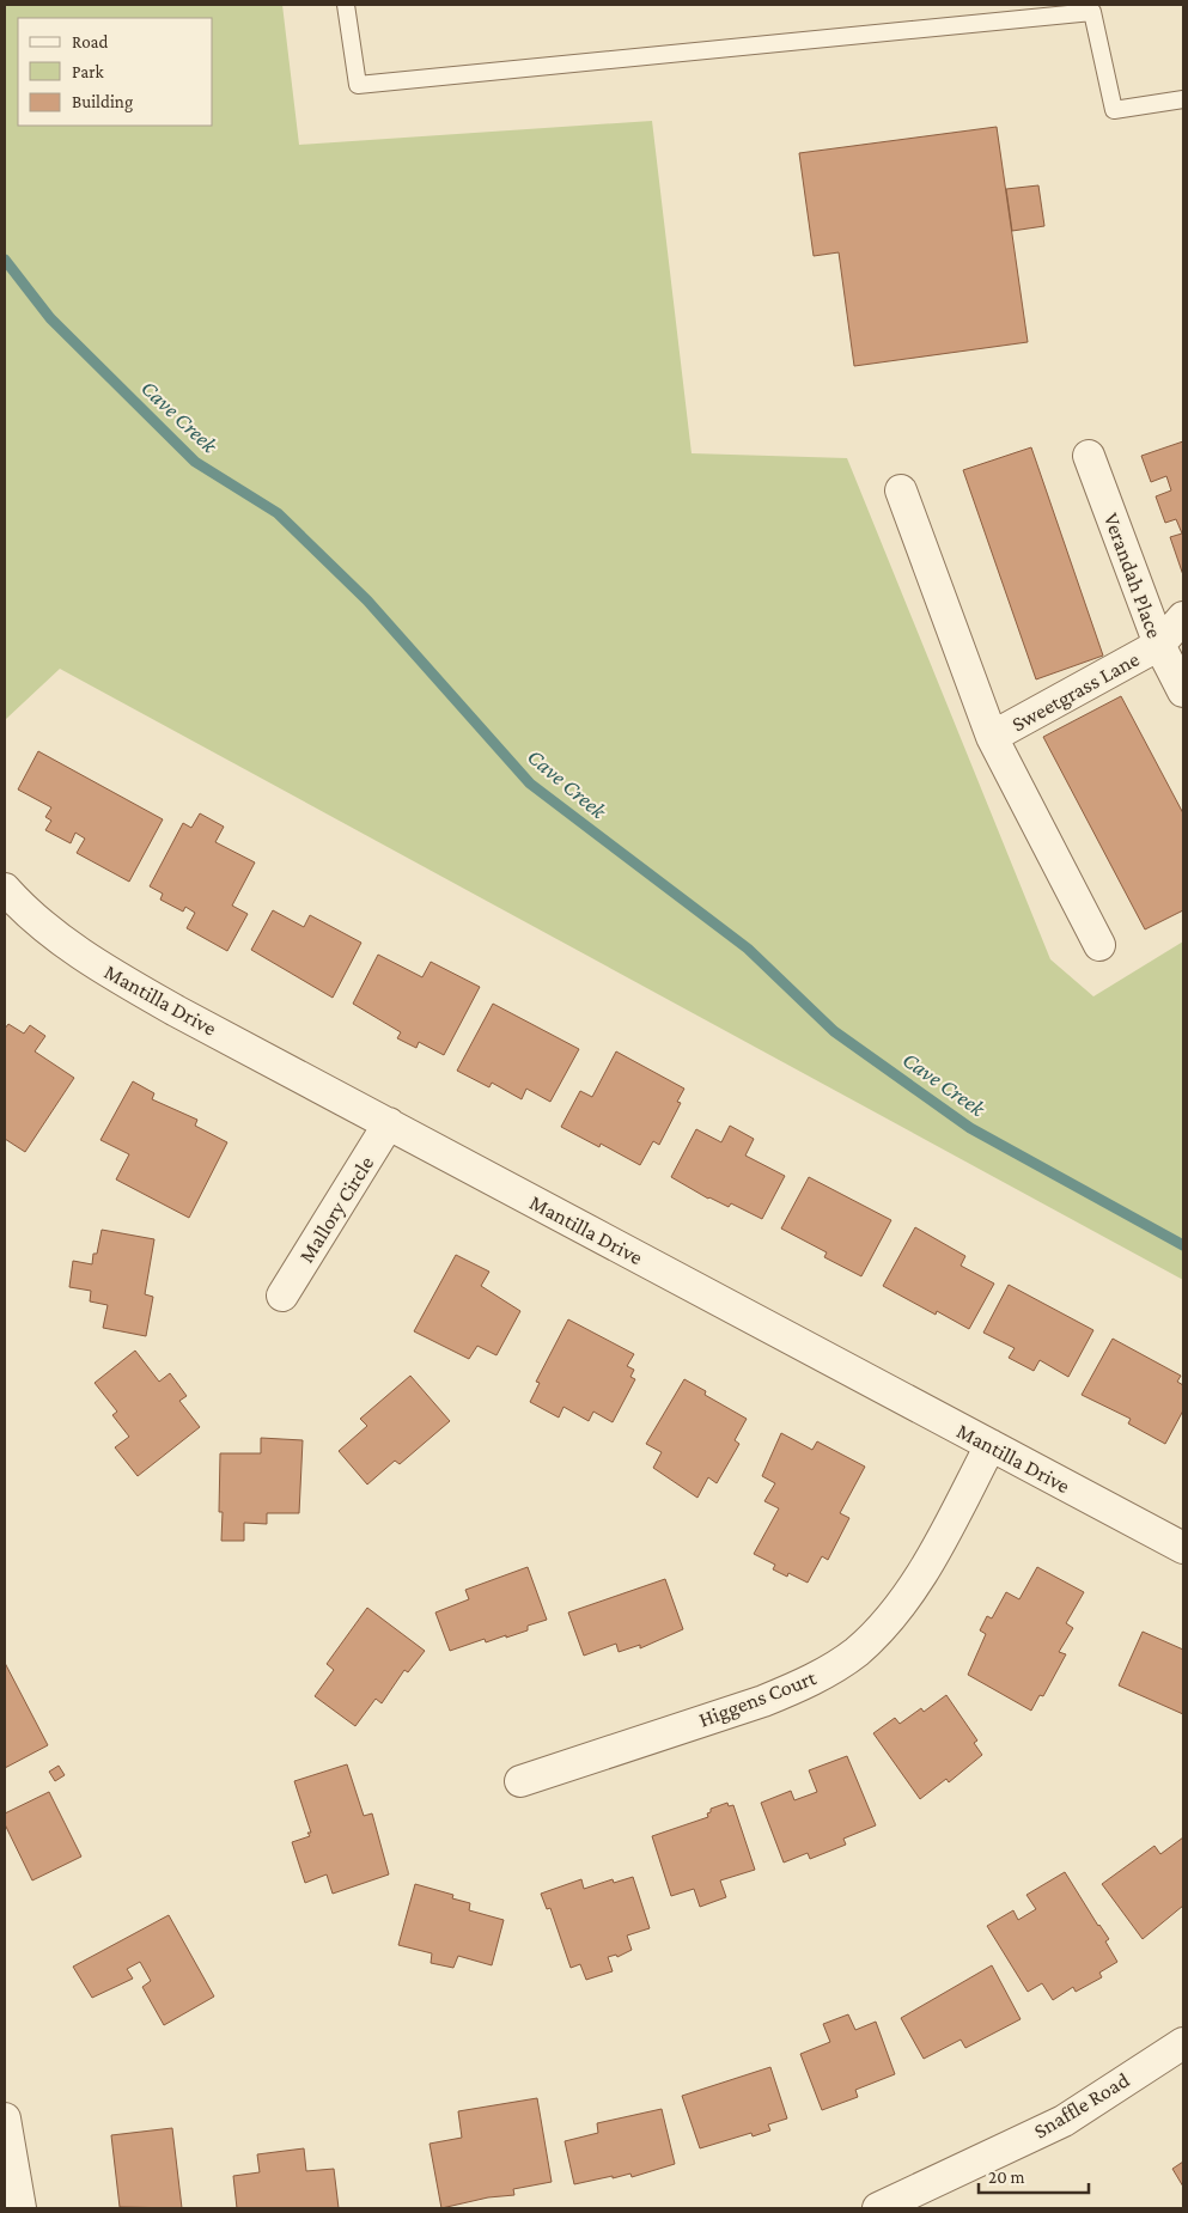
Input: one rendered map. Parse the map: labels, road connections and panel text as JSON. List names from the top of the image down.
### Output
{
  "streets": {
    "street": [
      "Verandah Place",
      "Sweetgrass Lane",
      "Mantilla Drive",
      "Mallory Circle",
      "Higgens Court",
      "Snaffle Road"
    ]
  },
  "crossings": [
    ["Verandah Place", "Sweetgrass Lane"],
    ["Mantilla Drive", "Mallory Circle"],
    ["Mantilla Drive", "Higgens Court"]
  ],
  "water": ["Cave Creek"],
  "legend": ["Road", "Park", "Building"],
  "scale_bar": "20 m"
}
